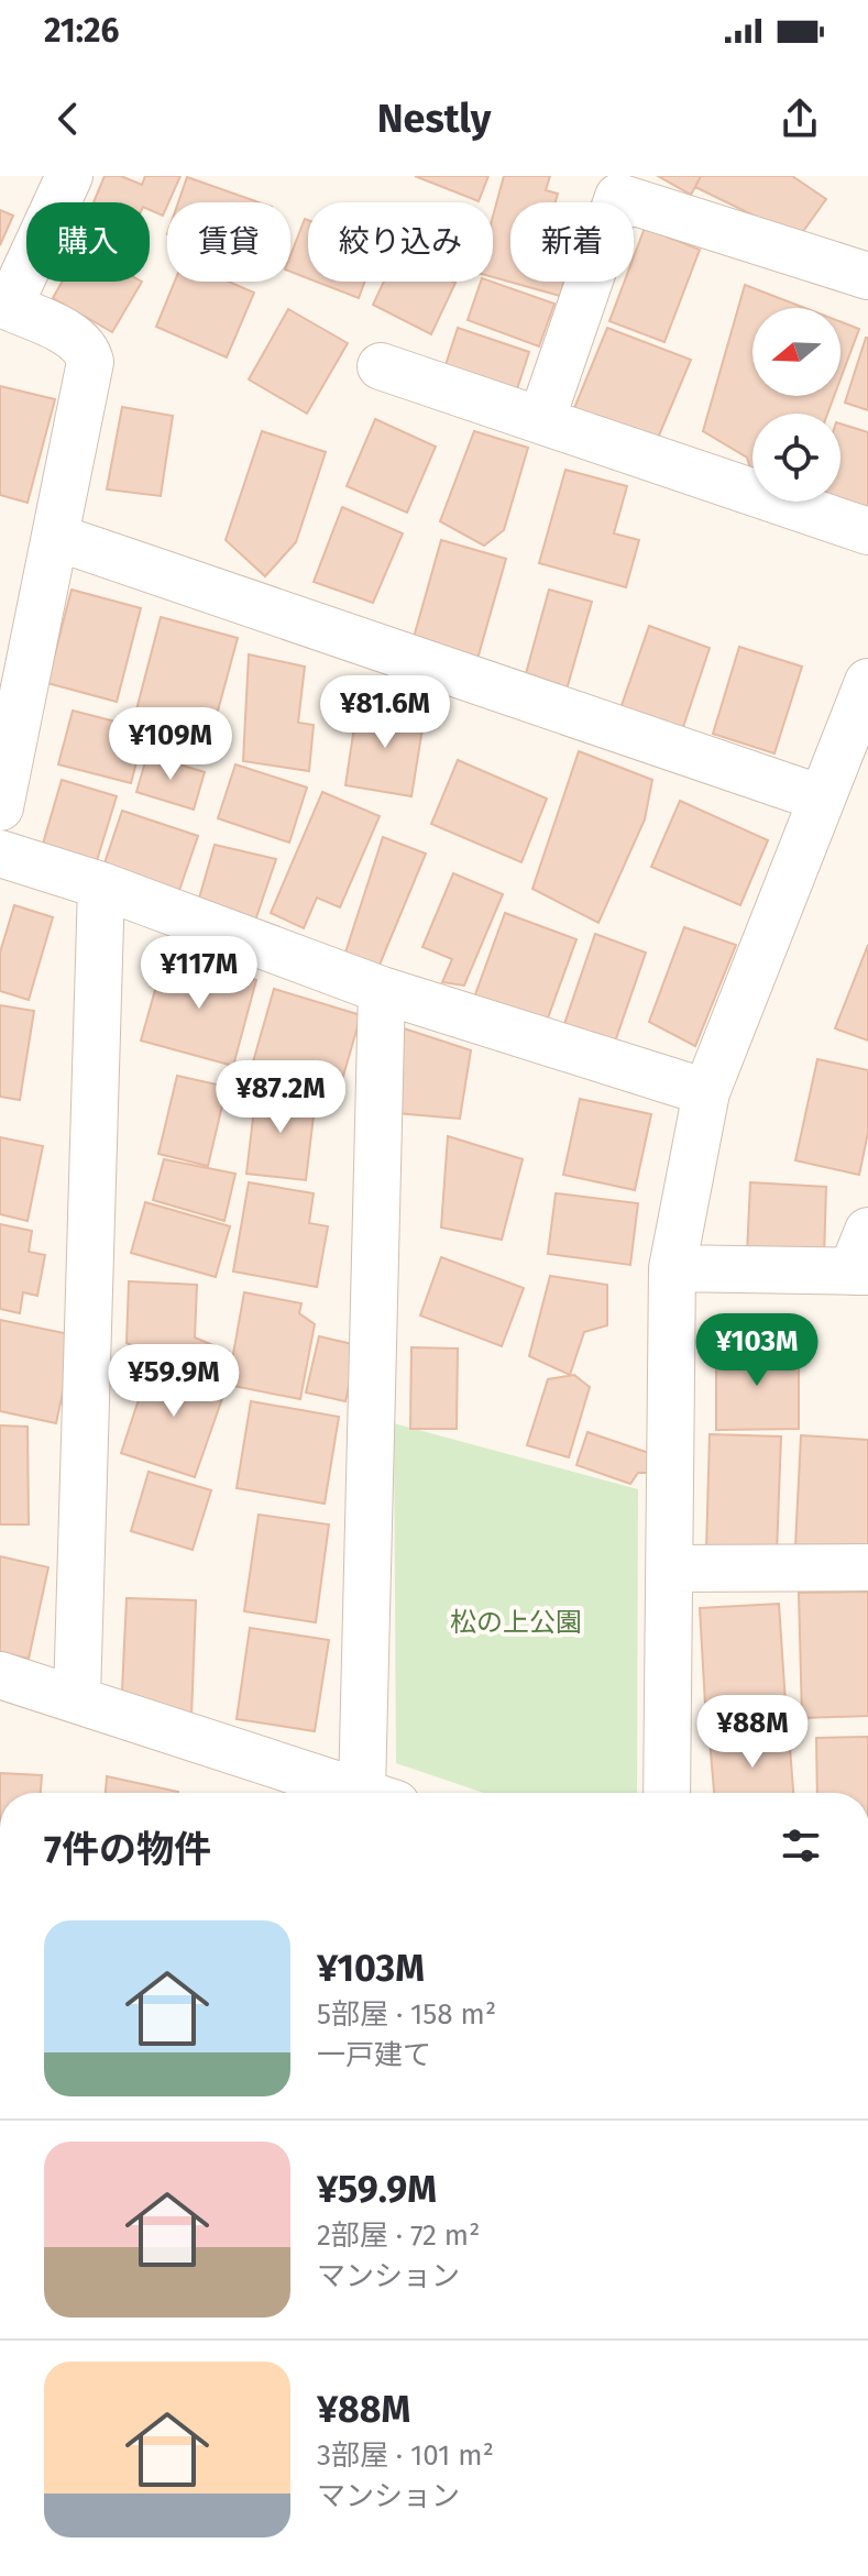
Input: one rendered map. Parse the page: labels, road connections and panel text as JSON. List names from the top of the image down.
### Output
{
  "parks": ["松の上公園"],
  "north": "left",
  "page": {
    "status": "21:26",
    "header": "Nestly",
    "chip": [
      "購入",
      "賃貸",
      "絞り込み",
      "新着"
    ],
    "price": [
      "¥81.6M",
      "¥109M",
      "¥117M",
      "¥87.2M",
      "¥103M",
      "¥59.9M",
      "¥88M"
    ],
    "heading": "7件の物件",
    "list": [
      {
        "name": "¥103M",
        "note": "5部屋 · 158 m² · 一戸建て"
      },
      {
        "name": "¥59.9M",
        "note": "2部屋 · 72 m² · マンション"
      },
      {
        "name": "¥88M",
        "note": "3部屋 · 101 m² · マンション"
      }
    ]
  }
}
